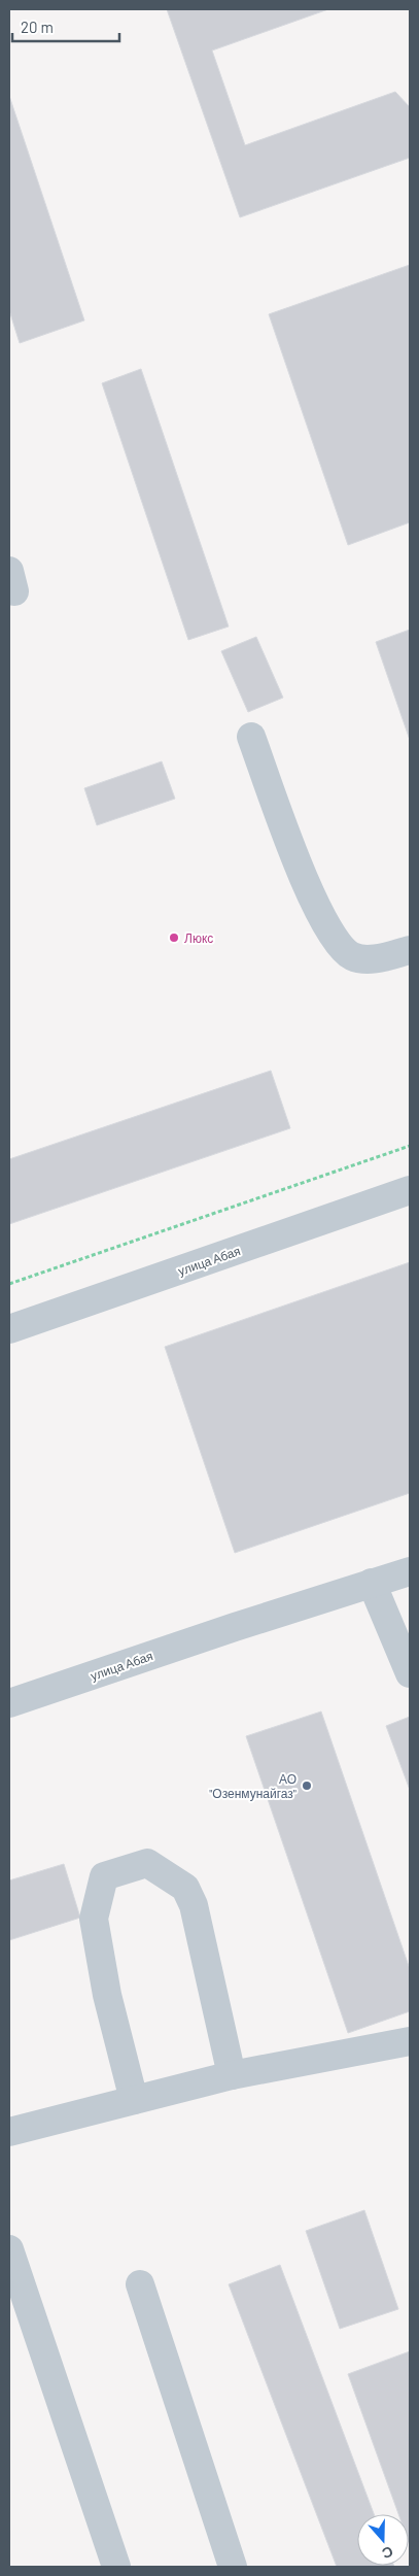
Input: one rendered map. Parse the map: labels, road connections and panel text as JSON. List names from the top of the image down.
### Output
{
  "streets": {
    "street": ["улица Абая"]
  },
  "places": ["Люкс", "АО \"Озенмунайгаз\""],
  "scale_bar": "20 m",
  "north": "bottom"
}
